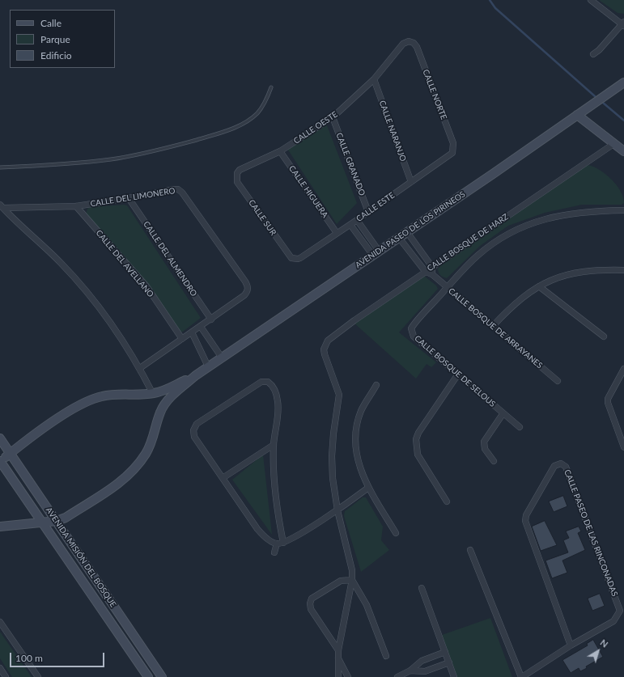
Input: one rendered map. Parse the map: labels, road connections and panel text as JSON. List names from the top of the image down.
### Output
{
  "streets": {
    "street": [
      "CALLE NORTE",
      "CALLE OESTE",
      "CALLE NARANJO",
      "CALLE GRANADO",
      "CALLE HIGUERA",
      "CALLE DEL LIMONERO",
      "CALLE ESTE",
      "CALLE SUR",
      "AVENIDA PASEO DE LOS PIRINEOS",
      "CALLE BOSQUE DE HARZ",
      "CALLE DEL ALMENDRO",
      "CALLE DEL AVELLANO",
      "CALLE BOSQUE DE ARRAYANES",
      "CALLE BOSQUE DE SELOUS",
      "CALLE PASEO DE LAS RINCONADAS",
      "AVENIDA MISIÓN DEL BOSQUE"
    ]
  },
  "crossings": [
    ["CALLE NORTE", "CALLE OESTE"],
    ["CALLE NORTE", "CALLE ESTE"],
    ["CALLE OESTE", "CALLE NARANJO"],
    ["CALLE OESTE", "CALLE GRANADO"],
    ["CALLE OESTE", "CALLE HIGUERA"],
    ["CALLE OESTE", "CALLE SUR"],
    ["CALLE NARANJO", "CALLE ESTE"],
    ["CALLE GRANADO", "CALLE ESTE"],
    ["CALLE HIGUERA", "CALLE ESTE"],
    ["CALLE DEL LIMONERO", "CALLE DEL ALMENDRO"],
    ["CALLE DEL LIMONERO", "CALLE DEL AVELLANO"],
    ["CALLE ESTE", "CALLE SUR"],
    ["AVENIDA PASEO DE LOS PIRINEOS", "CALLE BOSQUE DE ARRAYANES"],
    ["CALLE BOSQUE DE HARZ", "CALLE BOSQUE DE ARRAYANES"],
    ["CALLE BOSQUE DE ARRAYANES", "CALLE BOSQUE DE SELOUS"]
  ],
  "legend": ["Calle", "Parque", "Edificio"],
  "scale_bar": "100 m",
  "north": "top right"
}
